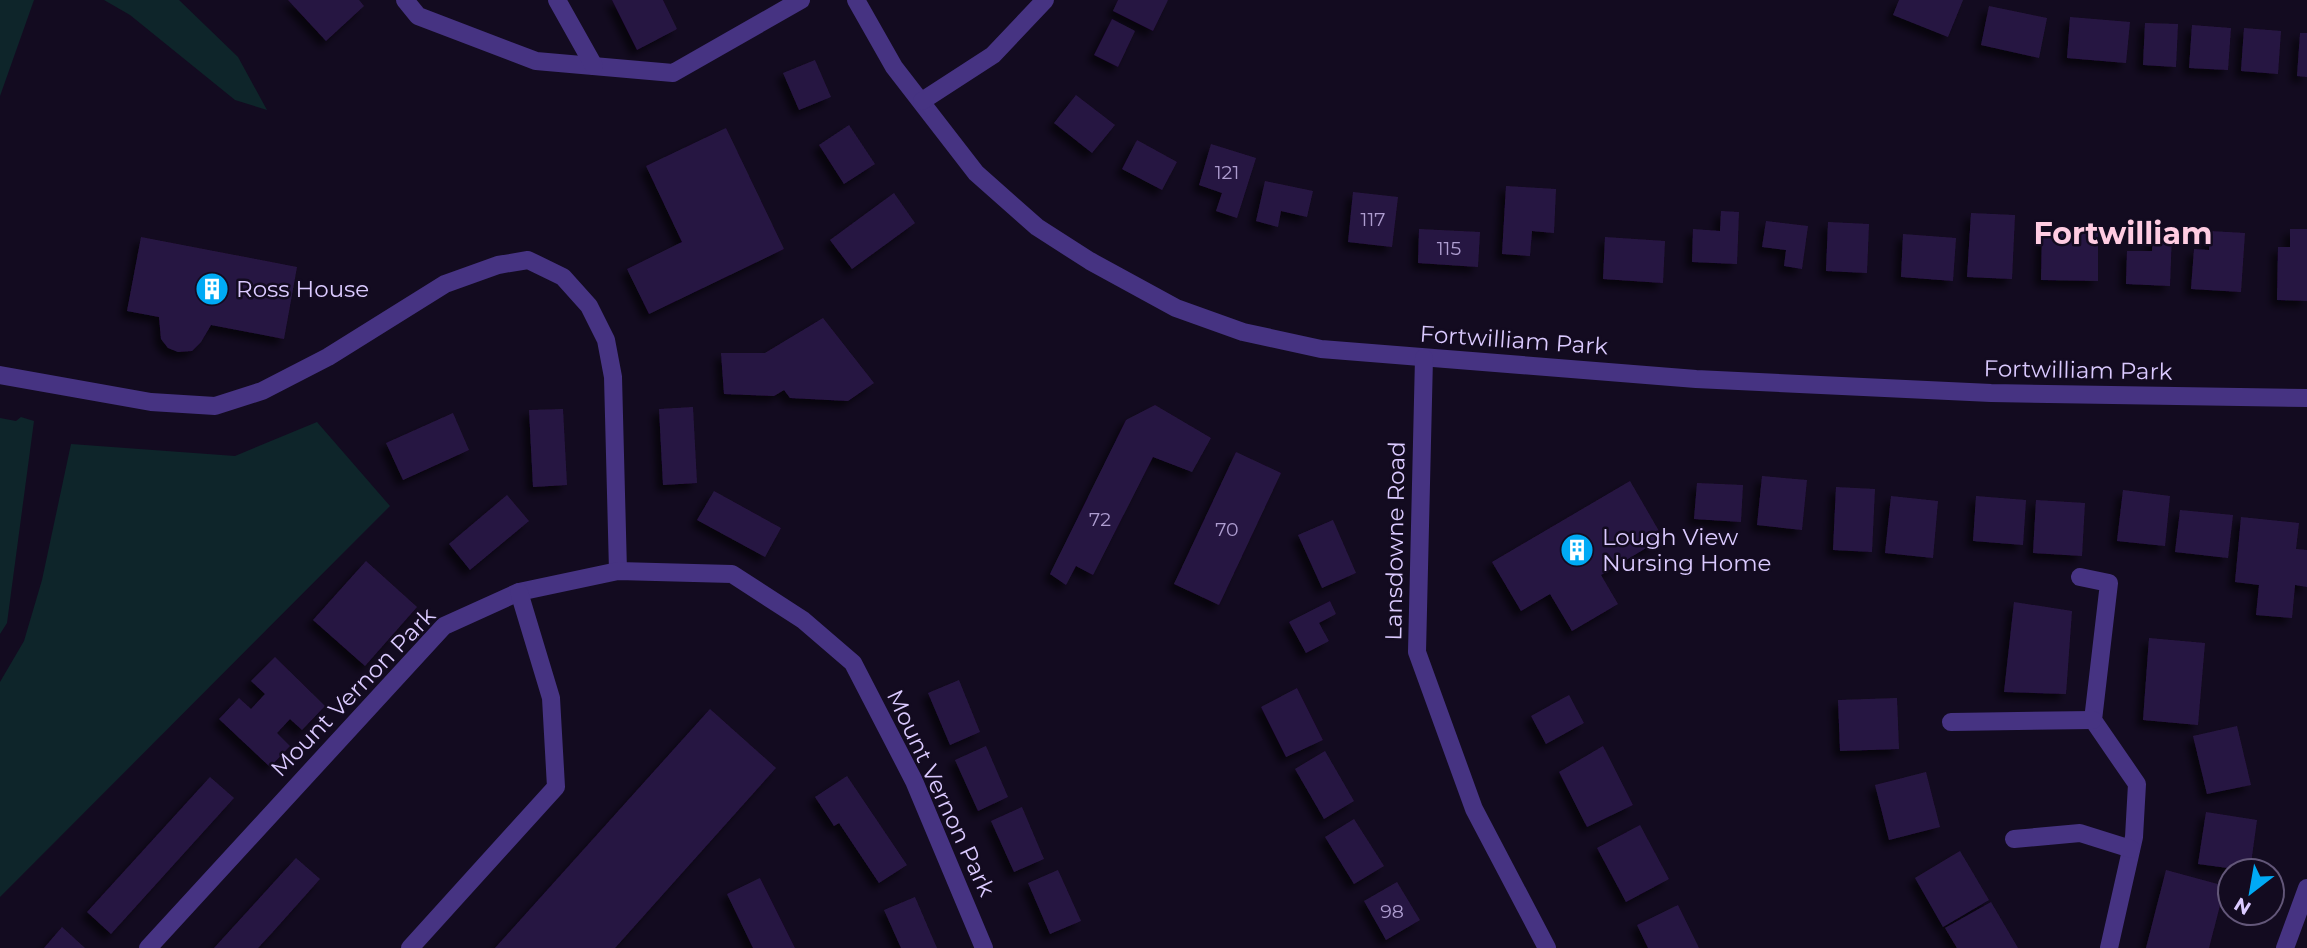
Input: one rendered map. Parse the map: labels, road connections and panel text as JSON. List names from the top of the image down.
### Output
{
  "streets": {
    "street": ["Fortwilliam Park", "Lansdowne Road", "Mount Vernon Park"]
  },
  "crossings": [
    ["Fortwilliam Park", "Lansdowne Road"]
  ],
  "districts": ["Fortwilliam"],
  "places": {
    "building": ["Ross House", "Lough View Nursing Home"]
  },
  "house_numbers": [
    "121",
    "117",
    "115",
    "72",
    "70",
    "98"
  ],
  "north": "bottom left"
}
